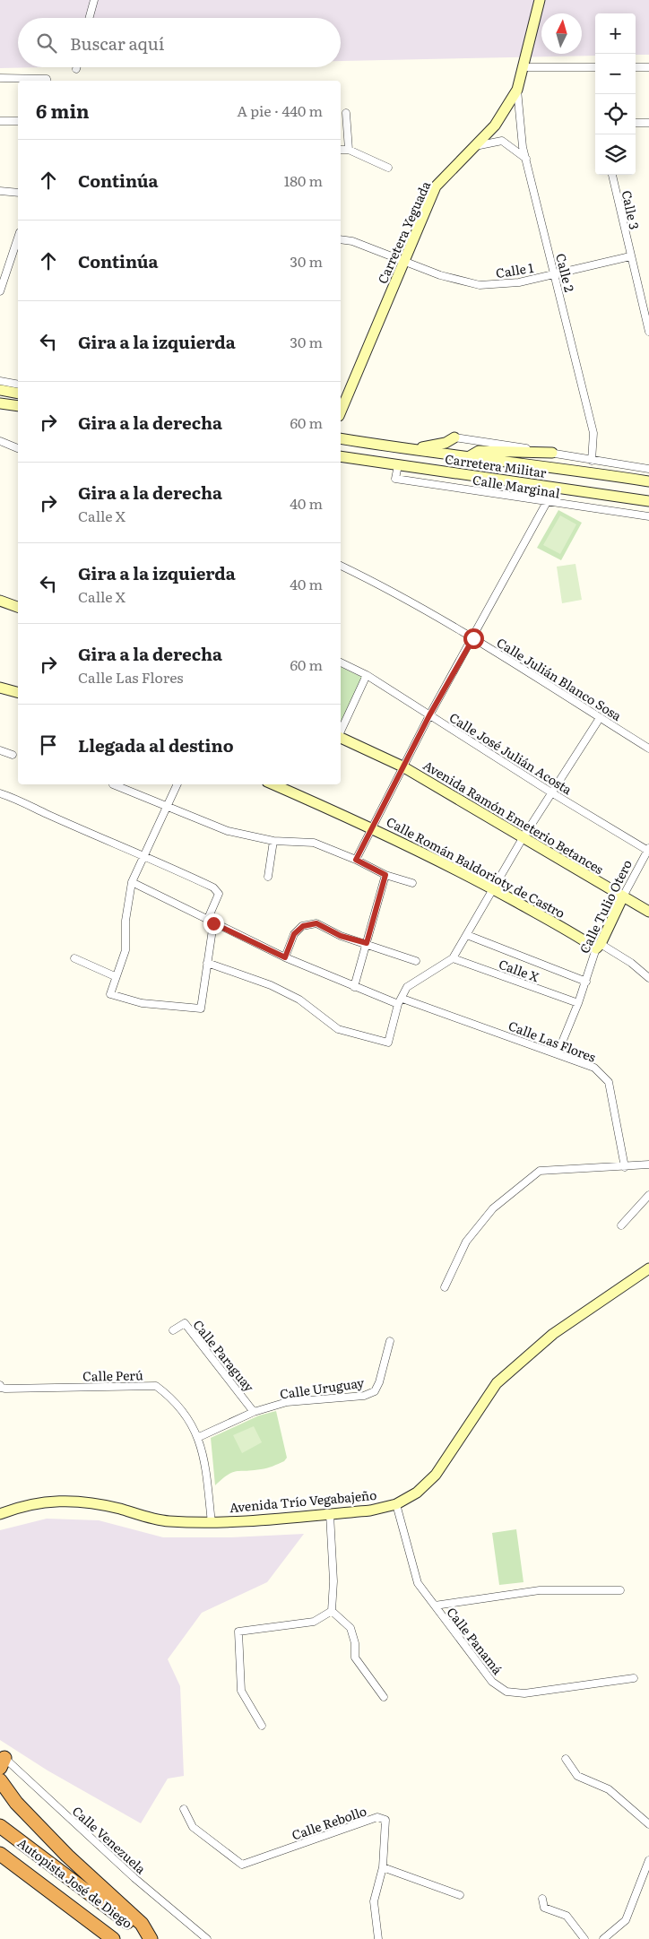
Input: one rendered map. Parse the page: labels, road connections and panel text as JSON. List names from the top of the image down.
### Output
{
  "streets": {
    "highway": ["Autopista José de Diego"],
    "street": [
      "Calle 3",
      "Carretera Yeguada",
      "Calle 1",
      "Calle 2",
      "Carretera Militar",
      "Calle Marginal",
      "Calle Julián Blanco Sosa",
      "Calle José Julián Acosta",
      "Avenida Ramón Emeterio Betances",
      "Calle Román Baldorioty de Castro",
      "Calle Tulio Otero",
      "Calle X",
      "Calle Las Flores",
      "Calle Paraguay",
      "Calle Perú",
      "Calle Uruguay",
      "Avenida Trío Vegabajeño",
      "Calle Panamá",
      "Calle Rebollo",
      "Calle Venezuela"
    ]
  },
  "crossings": [
    ["Calle 3", "Calle 1"],
    ["Carretera Yeguada", "Calle 1"],
    ["Carretera Yeguada", "Calle 2"],
    ["Calle 1", "Calle 2"],
    ["Carretera Militar", "Calle Marginal"],
    ["Calle José Julián Acosta", "Calle Tulio Otero"],
    ["Avenida Ramón Emeterio Betances", "Calle Tulio Otero"],
    ["Calle Román Baldorioty de Castro", "Calle Tulio Otero"],
    ["Calle Tulio Otero", "Calle X"],
    ["Calle Tulio Otero", "Calle Las Flores"],
    ["Calle Paraguay", "Calle Uruguay"],
    ["Calle Perú", "Calle Uruguay"],
    ["Calle Perú", "Avenida Trío Vegabajeño"],
    ["Avenida Trío Vegabajeño", "Calle Panamá"]
  ],
  "north": "top",
  "page": {
    "map_buttons": ["+", "−"],
    "search": "Buscar aquí",
    "heading": ["6 min", "A pie · 440 m"],
    "list": [
      ["Continúa", "180 m"],
      ["Continúa", "30 m"],
      ["Gira a la izquierda", "30 m"],
      ["Gira a la derecha", "60 m"],
      ["Gira a la derecha", "Calle X", "40 m"],
      ["Gira a la izquierda", "Calle X", "40 m"],
      ["Gira a la derecha", "Calle Las Flores", "60 m"],
      "Llegada al destino"
    ]
  }
}
